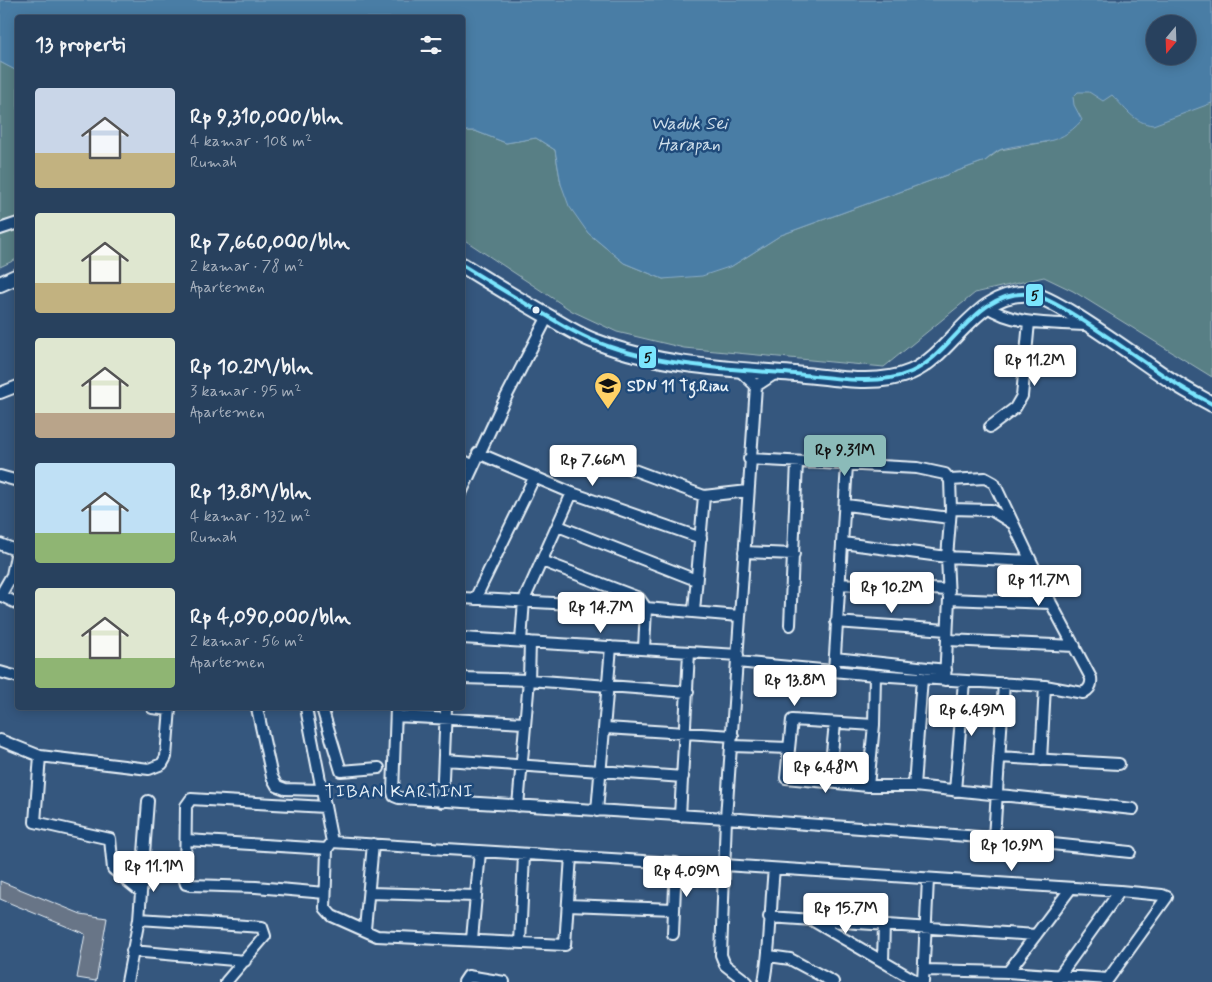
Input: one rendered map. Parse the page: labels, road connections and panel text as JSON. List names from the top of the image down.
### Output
{
  "districts": ["TIBAN KARTINI"],
  "water": ["Waduk Sei Harapan"],
  "places": {
    "school or university": ["SDN 11 Tg.Riau"]
  },
  "lines": ["transit line 5"],
  "north": "bottom",
  "page": {
    "heading": "13 properti",
    "list": [
      {
        "name": "Rp 9,310,000/bln",
        "note": "4 kamar · 108 m² · Rumah"
      },
      {
        "name": "Rp 7,660,000/bln",
        "note": "2 kamar · 78 m² · Apartemen"
      },
      {
        "name": "Rp 10.2M/bln",
        "note": "3 kamar · 95 m² · Apartemen"
      },
      {
        "name": "Rp 13.8M/bln",
        "note": "4 kamar · 132 m² · Rumah"
      },
      {
        "name": "Rp 4,090,000/bln",
        "note": "2 kamar · 56 m² · Apartemen"
      }
    ],
    "price": [
      "Rp 11.2M",
      "Rp 9.31M",
      "Rp 7.66M",
      "Rp 11.7M",
      "Rp 10.2M",
      "Rp 14.7M",
      "Rp 13.8M",
      "Rp 6.49M",
      "Rp 6.48M",
      "Rp 10.9M",
      "Rp 11.1M",
      "Rp 4.09M",
      "Rp 15.7M"
    ]
  }
}
